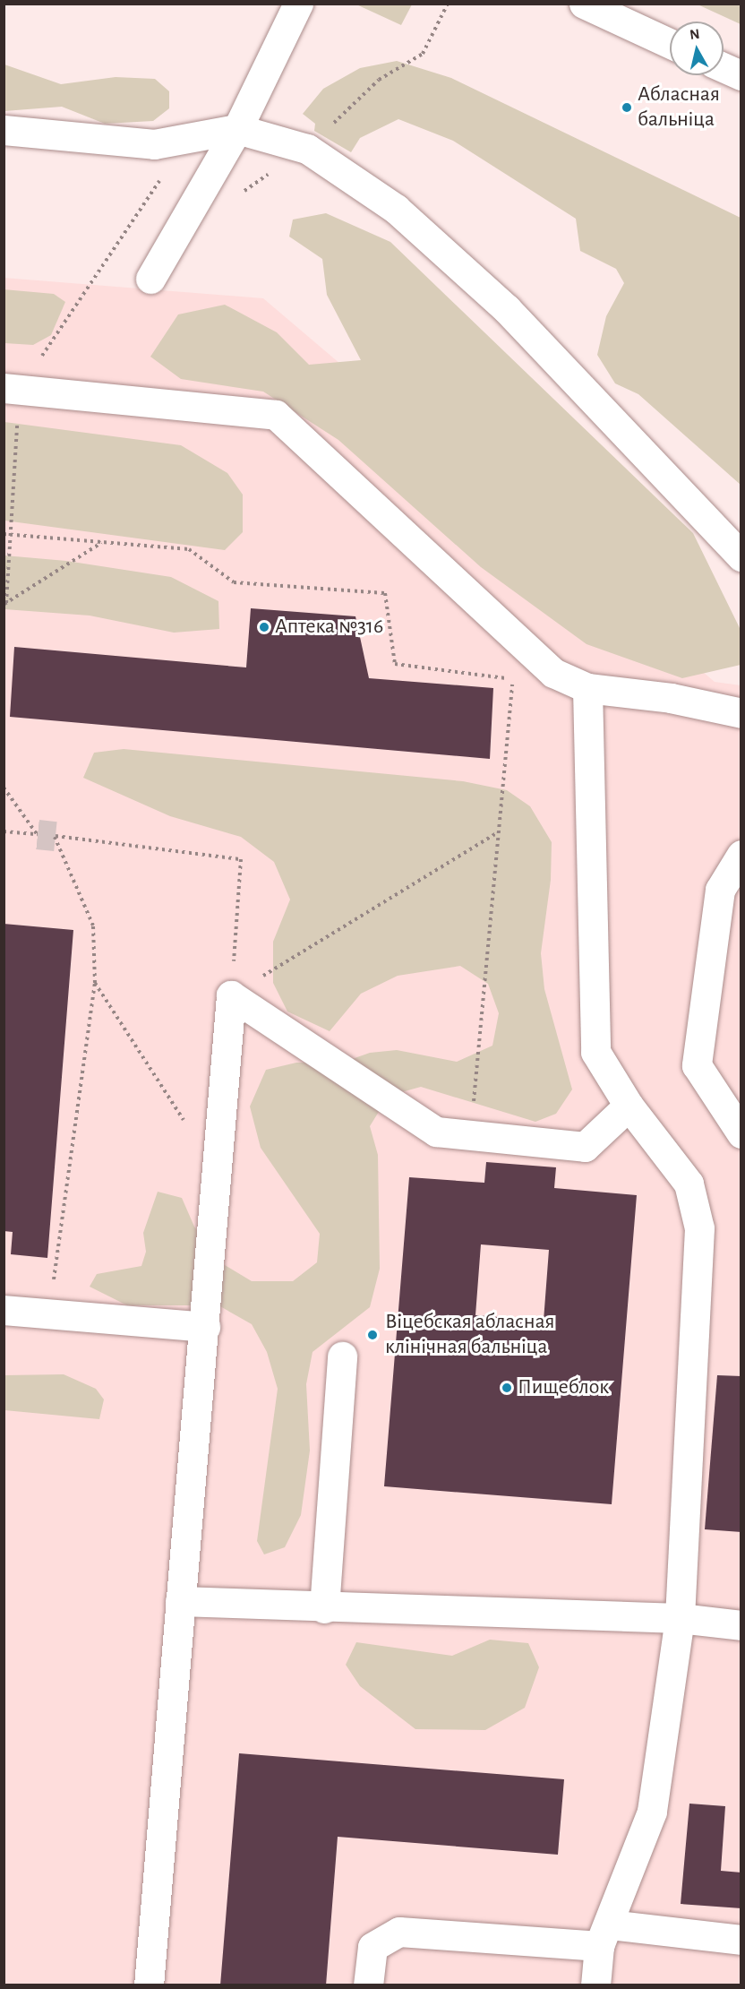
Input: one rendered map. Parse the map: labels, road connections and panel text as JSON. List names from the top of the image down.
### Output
{
  "places": [
    "Абласная бальніца",
    "Аптека №316",
    "Віцебская абласная клінічная бальніца",
    "Пищеблок"
  ],
  "north": "top"
}
